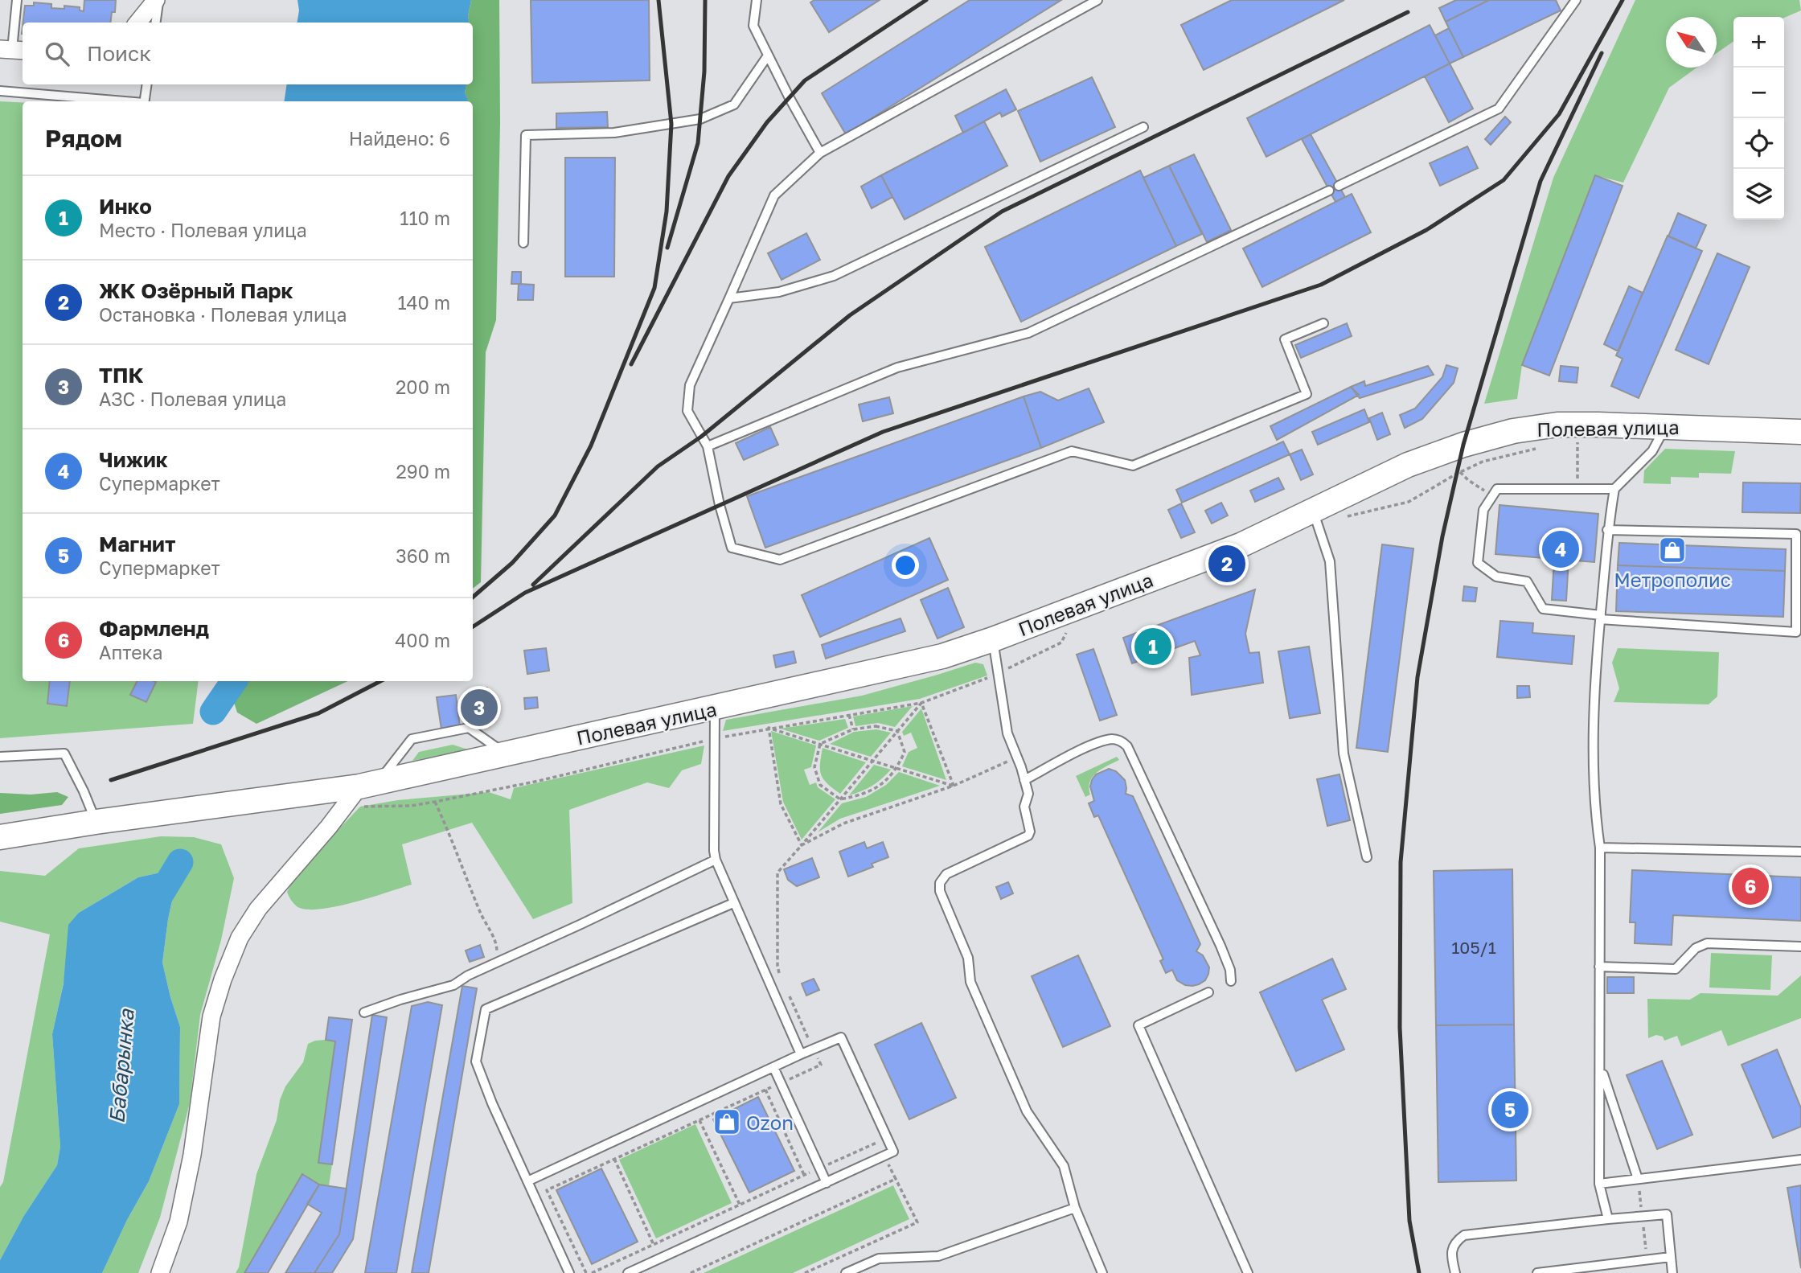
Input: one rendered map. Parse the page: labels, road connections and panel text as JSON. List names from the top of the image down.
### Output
{
  "streets": {
    "street": ["Полевая улица"]
  },
  "water": ["Бабарынка"],
  "places": {
    "shop": ["Метрополис", "Ozon"]
  },
  "house_numbers": ["105/1"],
  "north": "top left",
  "page": {
    "map_buttons": ["+", "−"],
    "search": "Поиск",
    "heading": ["Рядом", "Найдено: 6"],
    "list": [
      {
        "mark": "1",
        "name": "Инко",
        "note": "Место · Полевая улица",
        "value": "110 m"
      },
      {
        "mark": "2",
        "name": "ЖК Озёрный Парк",
        "note": "Остановка · Полевая улица",
        "value": "140 m"
      },
      {
        "mark": "3",
        "name": "ТПК",
        "note": "АЗС · Полевая улица",
        "value": "200 m"
      },
      {
        "mark": "4",
        "name": "Чижик",
        "note": "Супермаркет",
        "value": "290 m"
      },
      {
        "mark": "5",
        "name": "Магнит",
        "note": "Супермаркет",
        "value": "360 m"
      },
      {
        "mark": "6",
        "name": "Фармленд",
        "note": "Аптека",
        "value": "400 m"
      }
    ],
    "pins": [
      "4",
      "2",
      "1",
      "3",
      "6",
      "5"
    ]
  }
}
